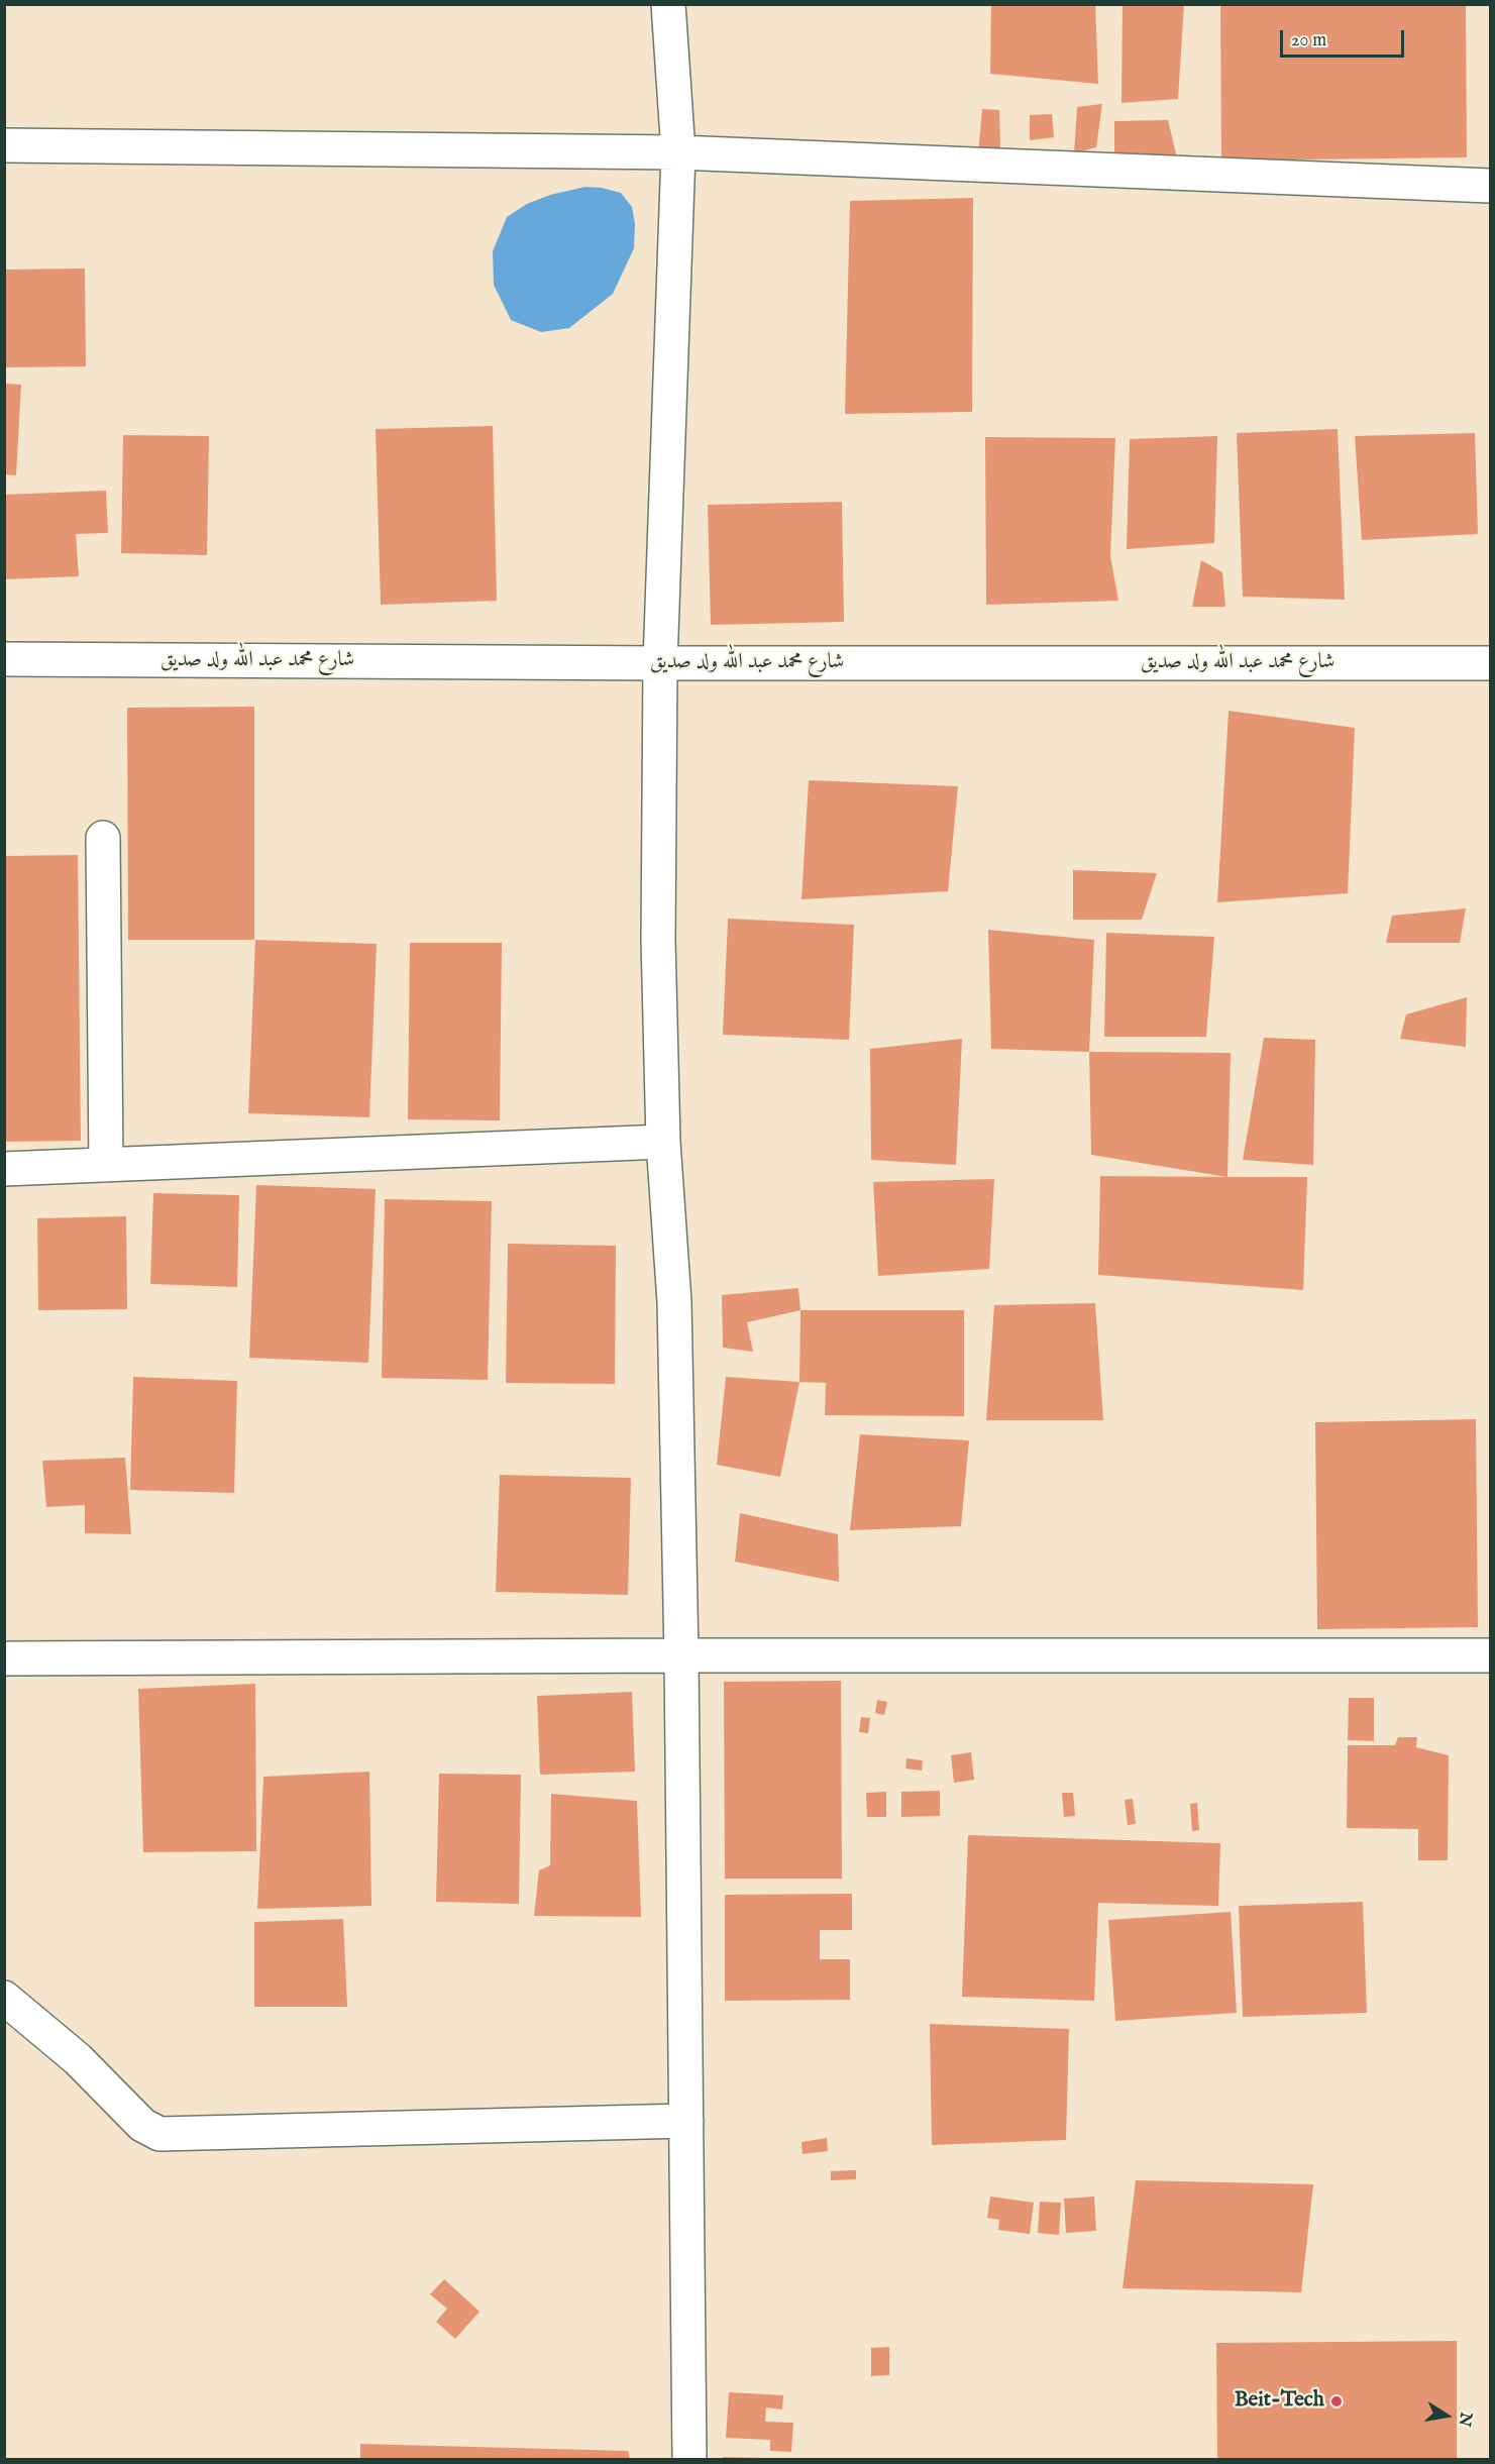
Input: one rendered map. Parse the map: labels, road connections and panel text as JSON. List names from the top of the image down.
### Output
{
  "streets": {
    "street": ["شارع محمد عبد الله ولد صديق"]
  },
  "places": ["Beit-Tech"],
  "scale_bar": "20 m",
  "north": "right"
}
